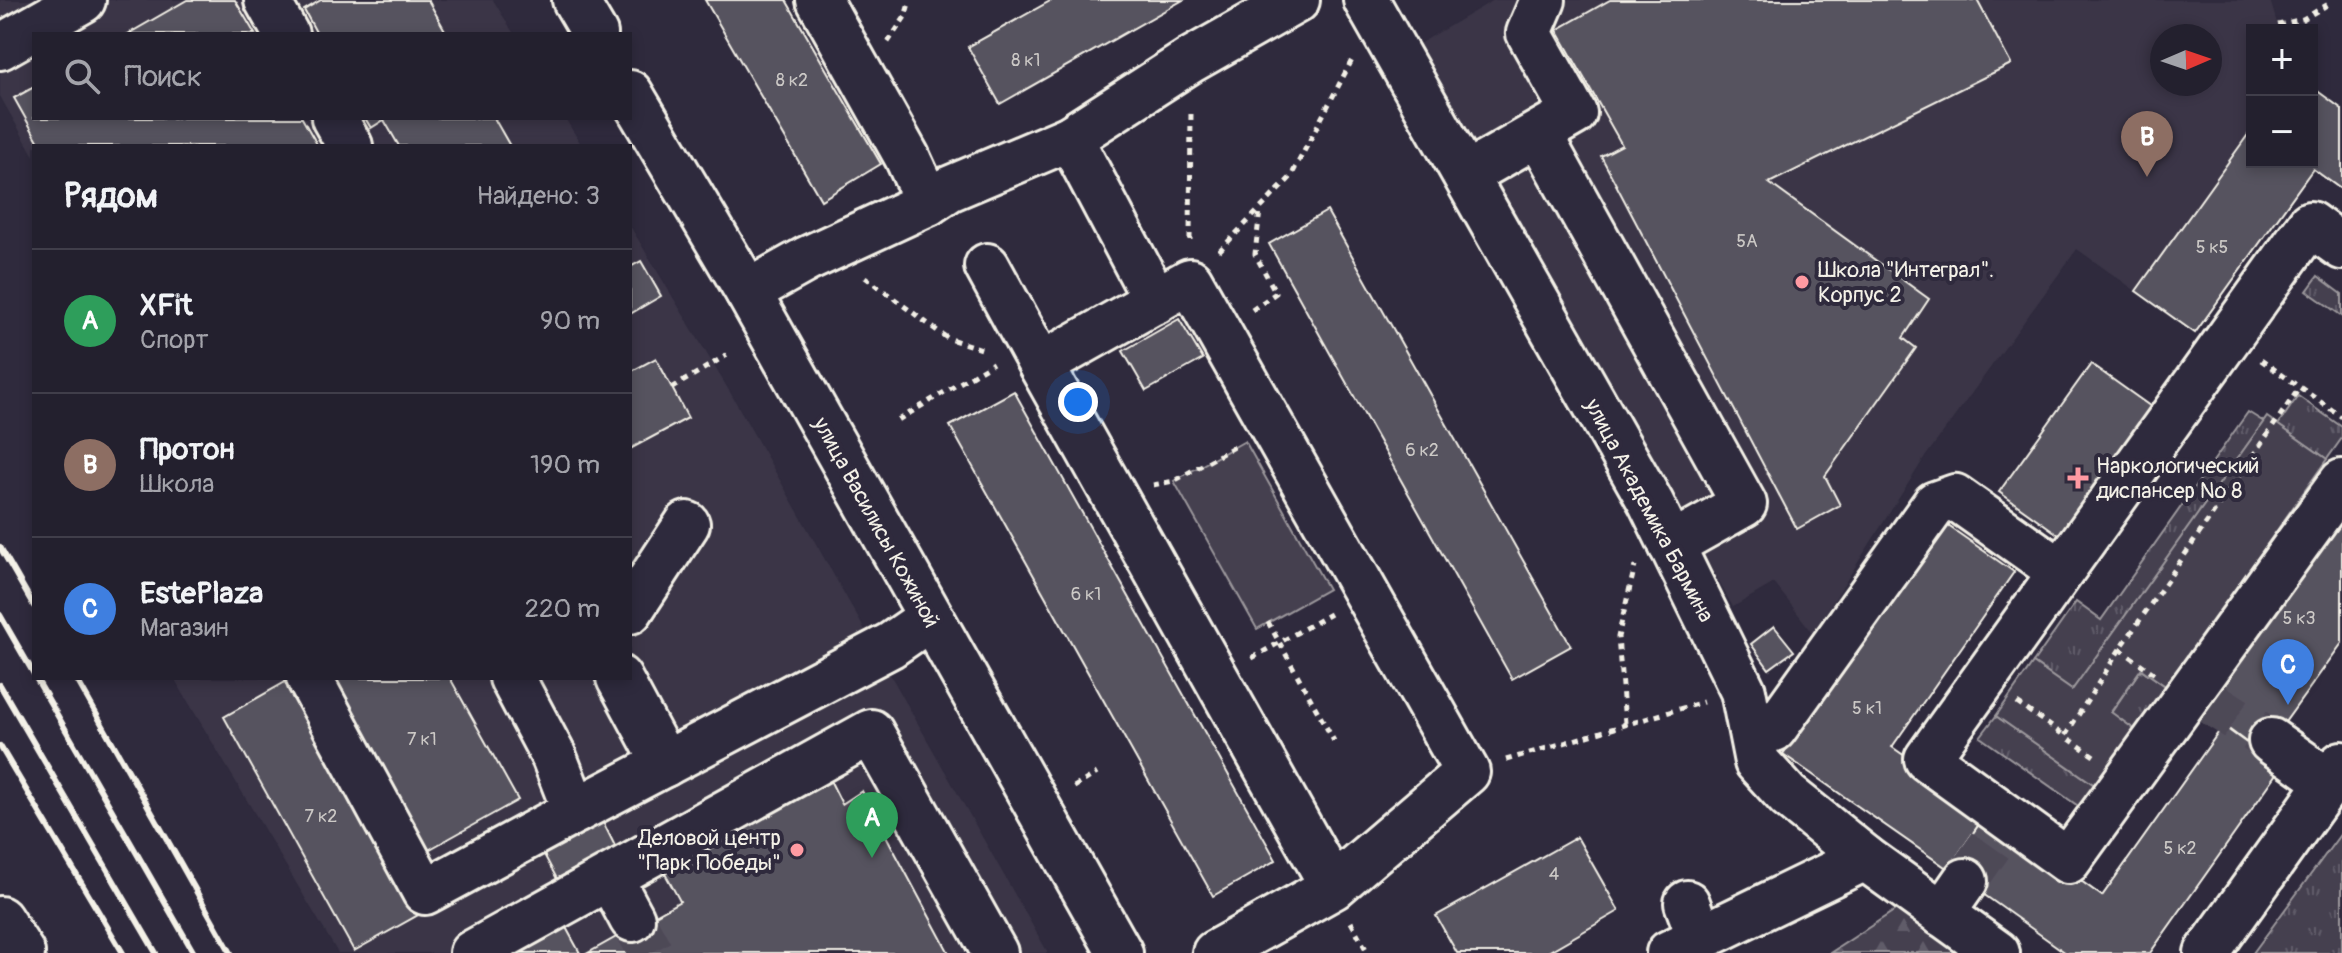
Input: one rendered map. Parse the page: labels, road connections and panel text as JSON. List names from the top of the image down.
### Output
{
  "streets": {
    "street": ["улица Академика Бармина", "улица Василисы Кожиной"]
  },
  "places": {
    "other": ["Школа \"Интеграл\". Корпус 2", "Деловой центр \"Парк Победы\""],
    "health": ["Наркологический диспансер № 8"]
  },
  "house_numbers": [
    "8 к1",
    "8 к2",
    "5А",
    "5 к5",
    "6 к2",
    "6 к1",
    "5 к3",
    "5 к1",
    "7 к1",
    "7 к2",
    "5 к2",
    "4"
  ],
  "north": "right",
  "page": {
    "map_buttons": ["+", "−"],
    "search": "Поиск",
    "pins": ["B", "C", "A"],
    "heading": ["Рядом", "Найдено: 3"],
    "list": [
      {
        "mark": "A",
        "name": "XFit",
        "note": "Спорт",
        "value": "90 m"
      },
      {
        "mark": "B",
        "name": "Протон",
        "note": "Школа",
        "value": "190 m"
      },
      {
        "mark": "C",
        "name": "EstePlaza",
        "note": "Магазин",
        "value": "220 m"
      }
    ]
  }
}
